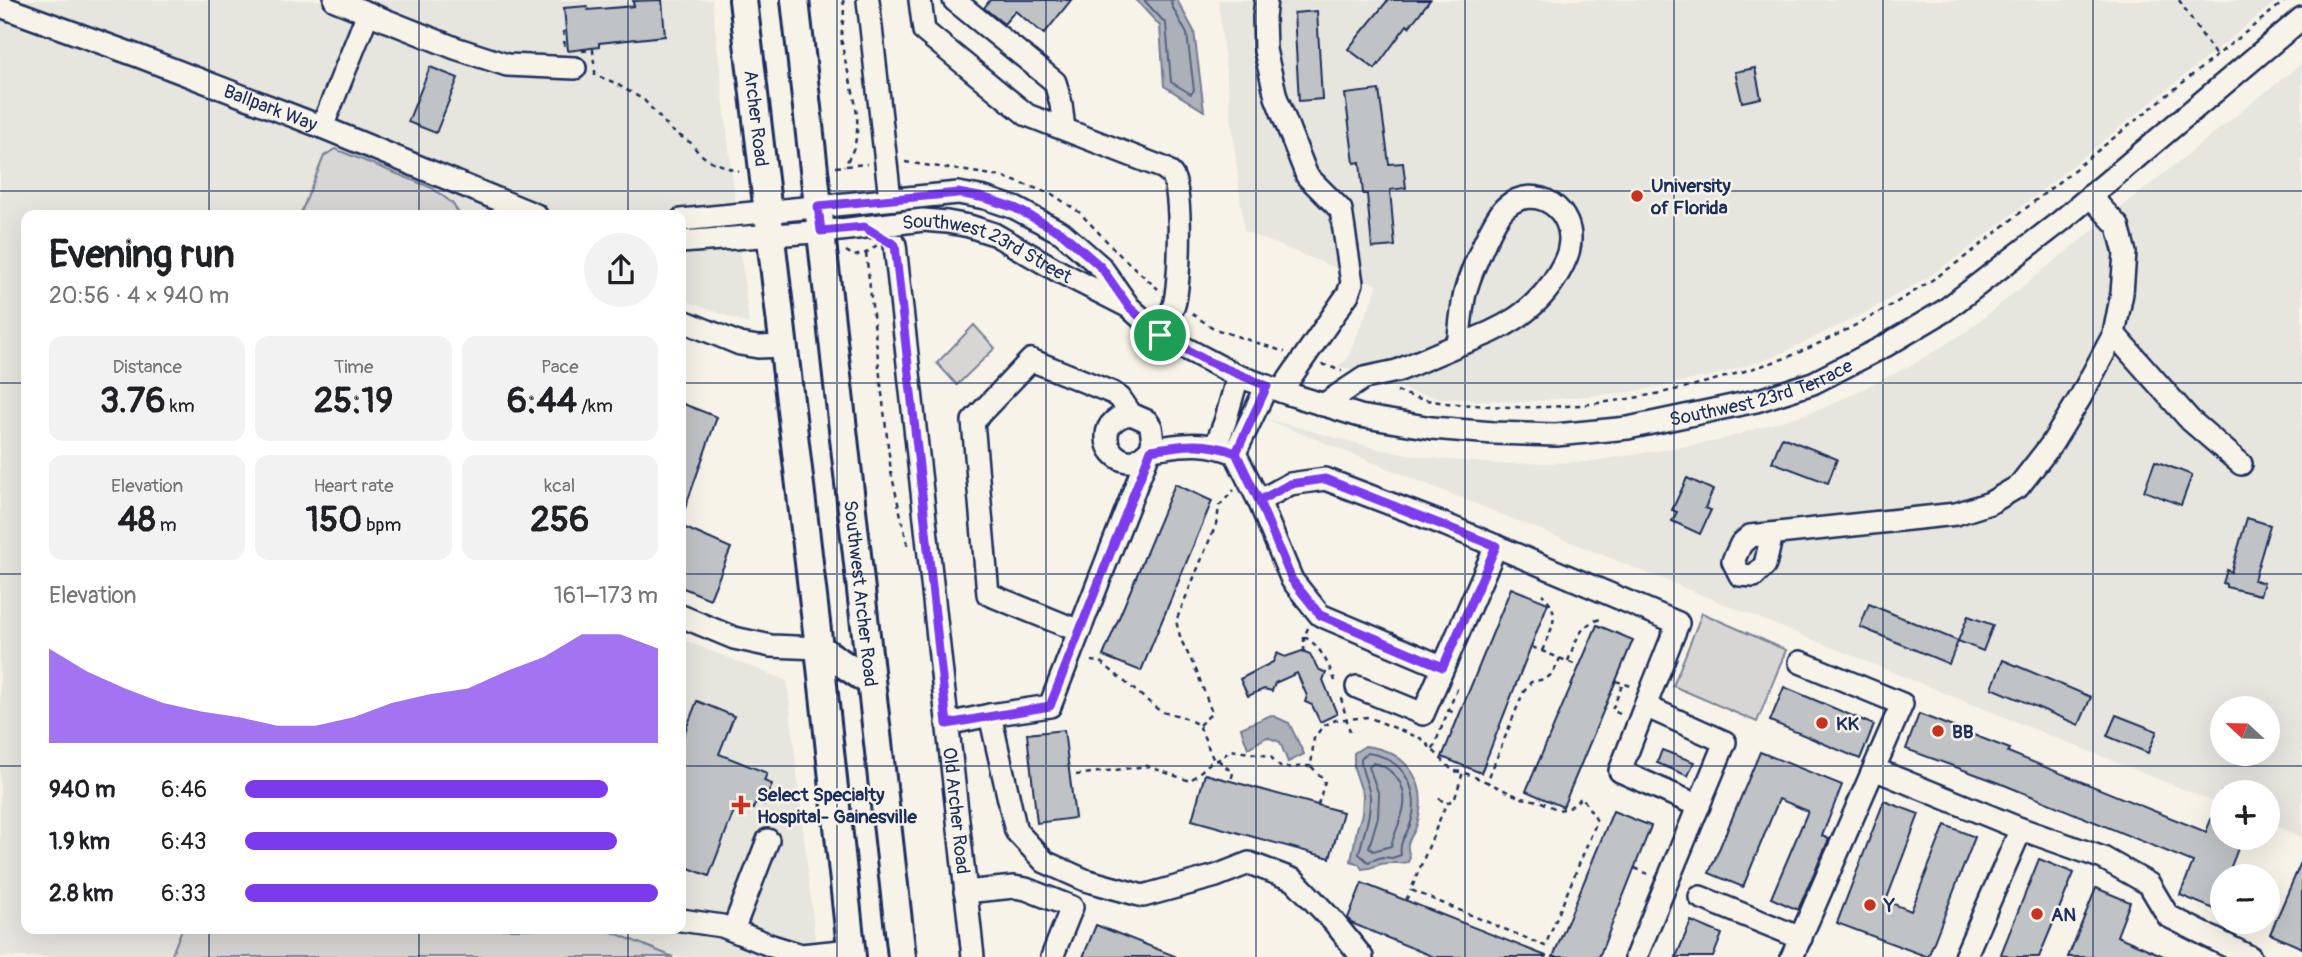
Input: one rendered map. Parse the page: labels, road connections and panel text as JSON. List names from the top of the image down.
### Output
{
  "streets": {
    "main road": ["Archer Road", "Southwest Archer Road"],
    "street": [
      "Ballpark Way",
      "Southwest 23rd Street",
      "Southwest 23rd Terrace",
      "Old Archer Road"
    ]
  },
  "crossings": [
    ["Archer Road", "Southwest 23rd Street"],
    ["Southwest 23rd Street", "Southwest 23rd Terrace"],
    ["Southwest 23rd Street", "Southwest Archer Road"]
  ],
  "places": {
    "other": [
      "University of Florida",
      "KK",
      "BB",
      "Y",
      "AN"
    ],
    "health": ["Select Specialty Hospital- Gainesville"]
  },
  "north": "left",
  "page": {
    "heading": ["Evening run", "20:56 · 4 × 940 m"],
    "stats": [
      ["Distance", "3.76 km"],
      ["Time", "25:19"],
      ["Pace", "6:44 /km"],
      ["Elevation", "48 m"],
      ["Heart rate", "150 bpm"],
      ["kcal", "256"]
    ],
    "chart": ["Elevation", "161–173 m"],
    "map_buttons": ["+", "−"],
    "list": [
      {
        "name": "940 m",
        "note": "6:46"
      },
      {
        "name": "1.9 km",
        "note": "6:43"
      },
      {
        "name": "2.8 km",
        "note": "6:33"
      }
    ]
  }
}
